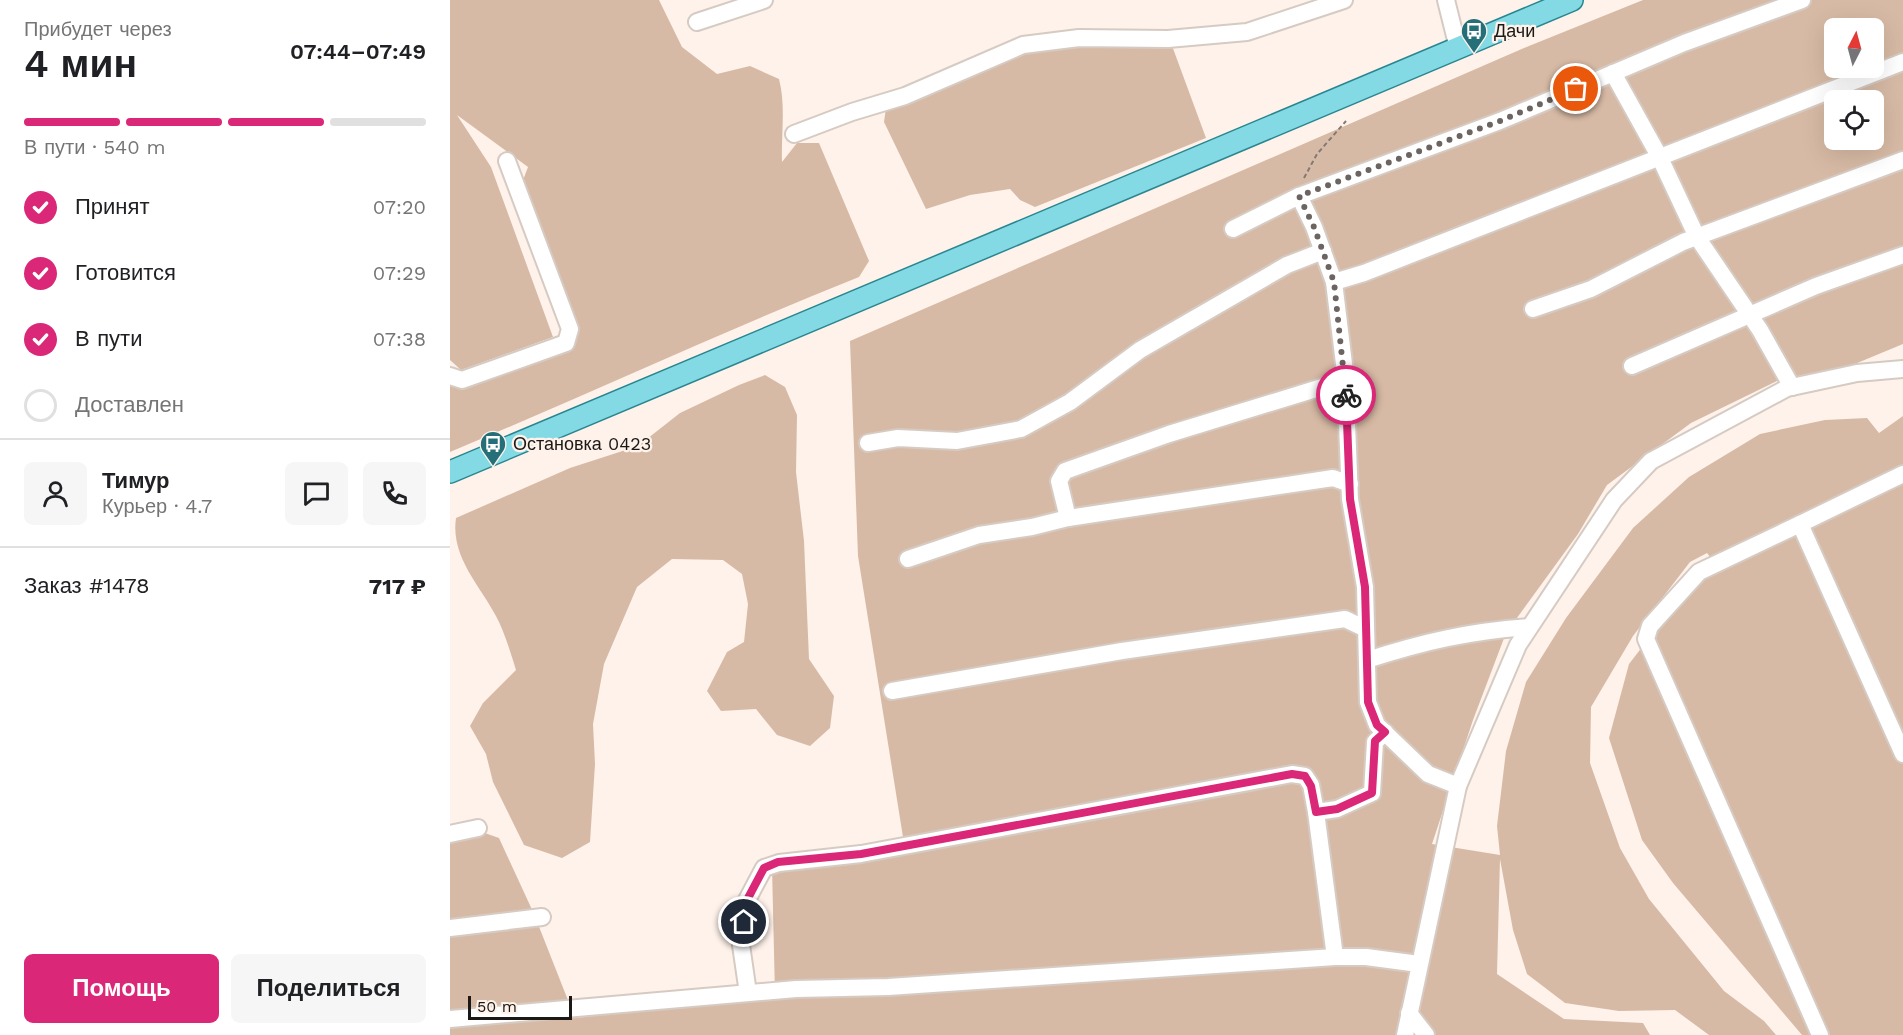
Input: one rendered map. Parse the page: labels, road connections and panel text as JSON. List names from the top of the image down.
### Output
{
  "places": {
    "bus stop": ["Дачи", "Остановка 0423"]
  },
  "scale_bar": "50 m",
  "north": "top",
  "page": {
    "heading": ["4 мин", "Прибудет через", "07:44–07:49"],
    "panel": [
      "Тимур",
      "Курьер · 4.7",
      "Заказ #1478",
      "717 ₽"
    ],
    "bar": "В пути · 540 m",
    "list": [
      ["Принят", "07:20"],
      ["Готовится", "07:29"],
      ["В пути", "07:38"],
      "Доставлен"
    ],
    "buttons": ["Помощь", "Поделиться"],
    "scale": "50 m"
  }
}
